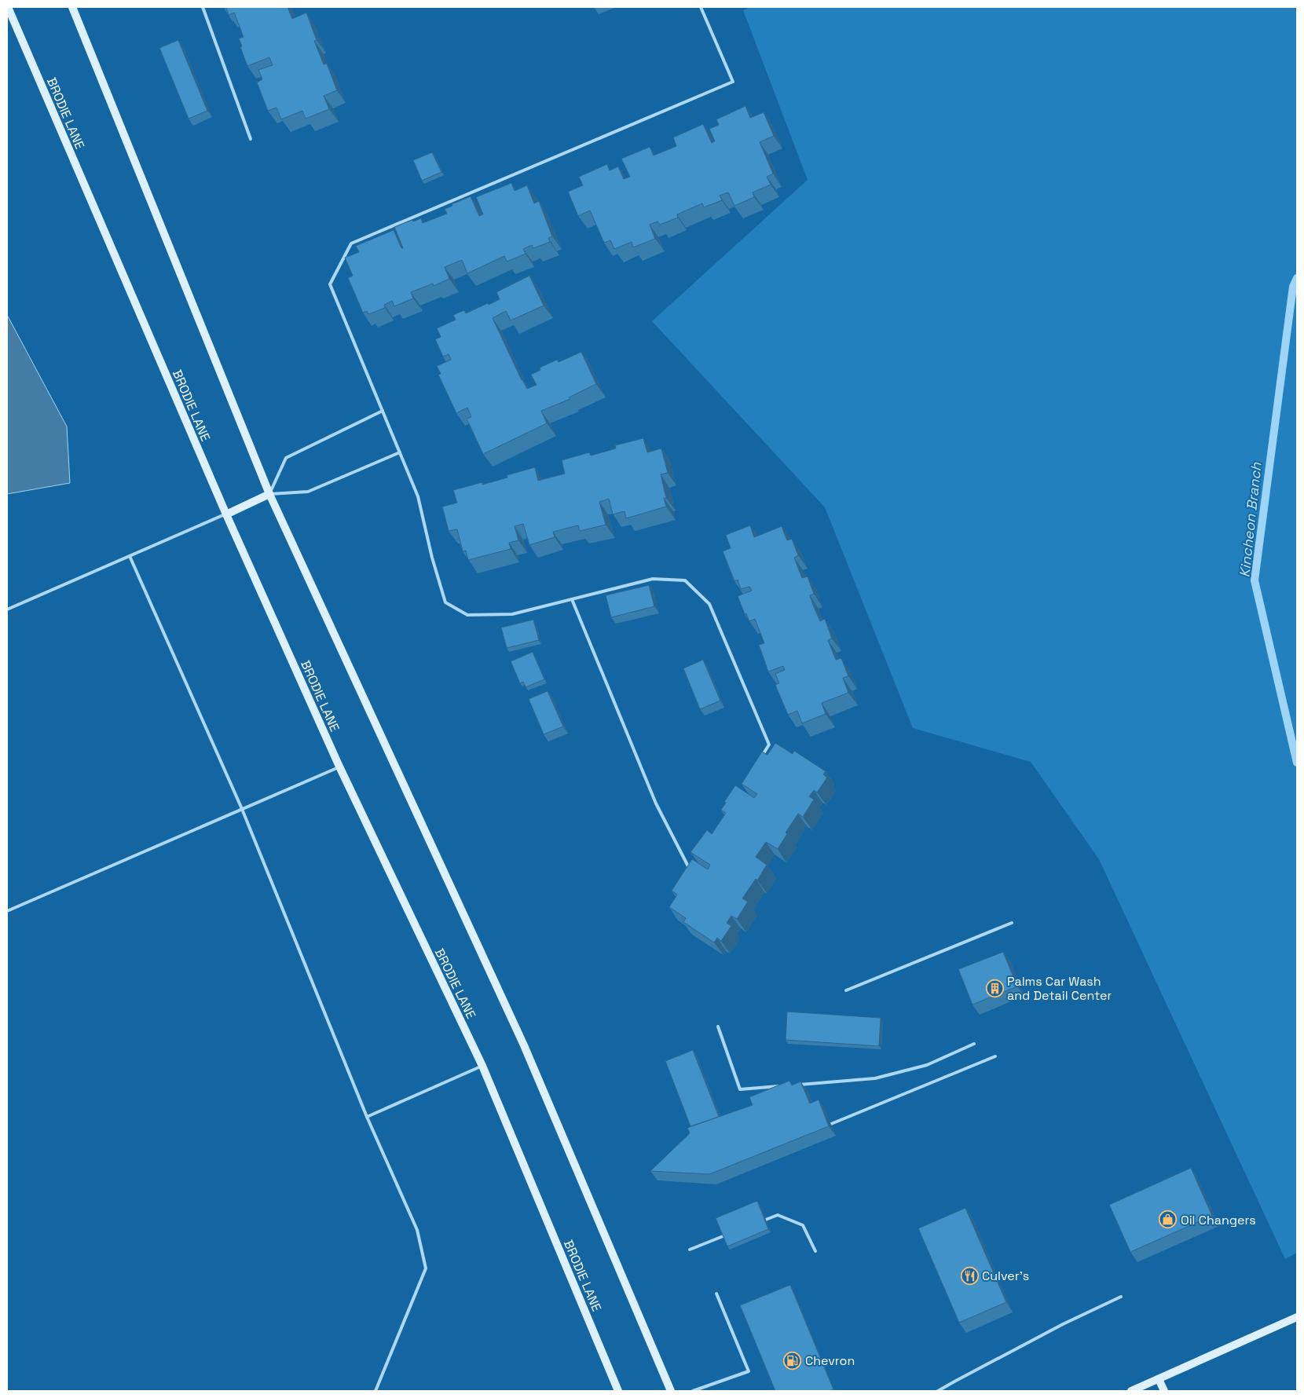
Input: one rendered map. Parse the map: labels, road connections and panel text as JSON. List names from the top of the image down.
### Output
{
  "streets": {
    "main road": ["BRODIE LANE"]
  },
  "water": ["Kincheon Branch"],
  "places": {
    "building": ["Palms Car Wash and Detail Center"],
    "shop": ["Oil Changers"],
    "restaurant": ["Culver's"],
    "fuel station": ["Chevron"]
  }
}
